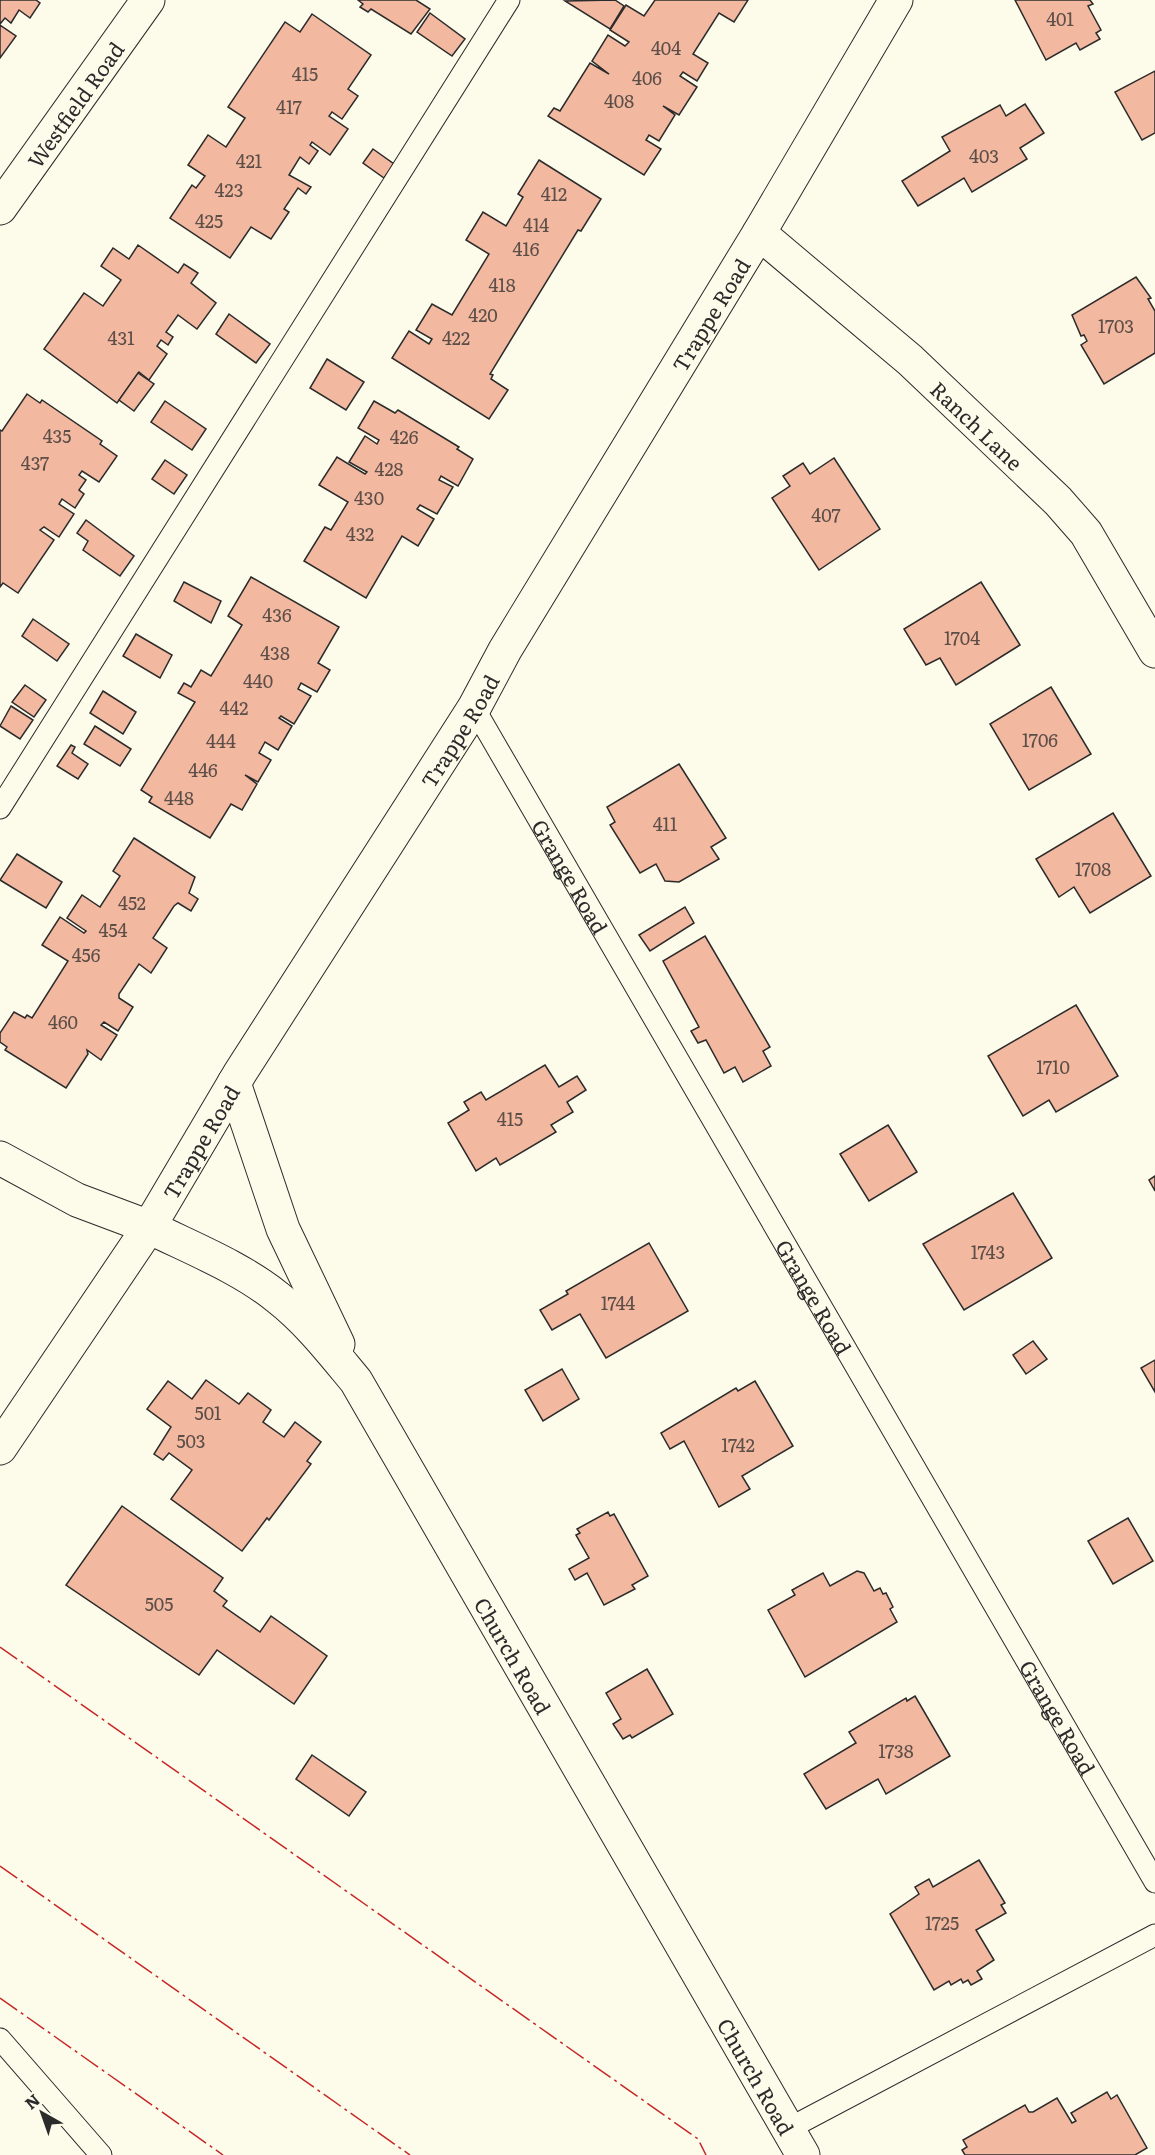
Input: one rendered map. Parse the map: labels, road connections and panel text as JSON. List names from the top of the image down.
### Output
{
  "streets": {
    "street": [
      "Westfield Road",
      "Trappe Road",
      "Ranch Lane",
      "Church Road"
    ],
    "lane": ["Grange Road"]
  },
  "crossings": [
    ["Trappe Road", "Ranch Lane"],
    ["Trappe Road", "Grange Road"],
    ["Trappe Road", "Church Road"]
  ],
  "house_numbers": [
    "401",
    "404",
    "415",
    "406",
    "408",
    "417",
    "403",
    "421",
    "423",
    "412",
    "425",
    "414",
    "416",
    "418",
    "420",
    "1703",
    "431",
    "422",
    "435",
    "426",
    "437",
    "428",
    "430",
    "407",
    "432",
    "436",
    "1704",
    "438",
    "440",
    "442",
    "1706",
    "444",
    "446",
    "448",
    "411",
    "1708",
    "452",
    "454",
    "456",
    "460",
    "1710",
    "415",
    "1743",
    "1744",
    "501",
    "503",
    "1742",
    "505",
    "1738",
    "1725"
  ],
  "north": "top left"
}
